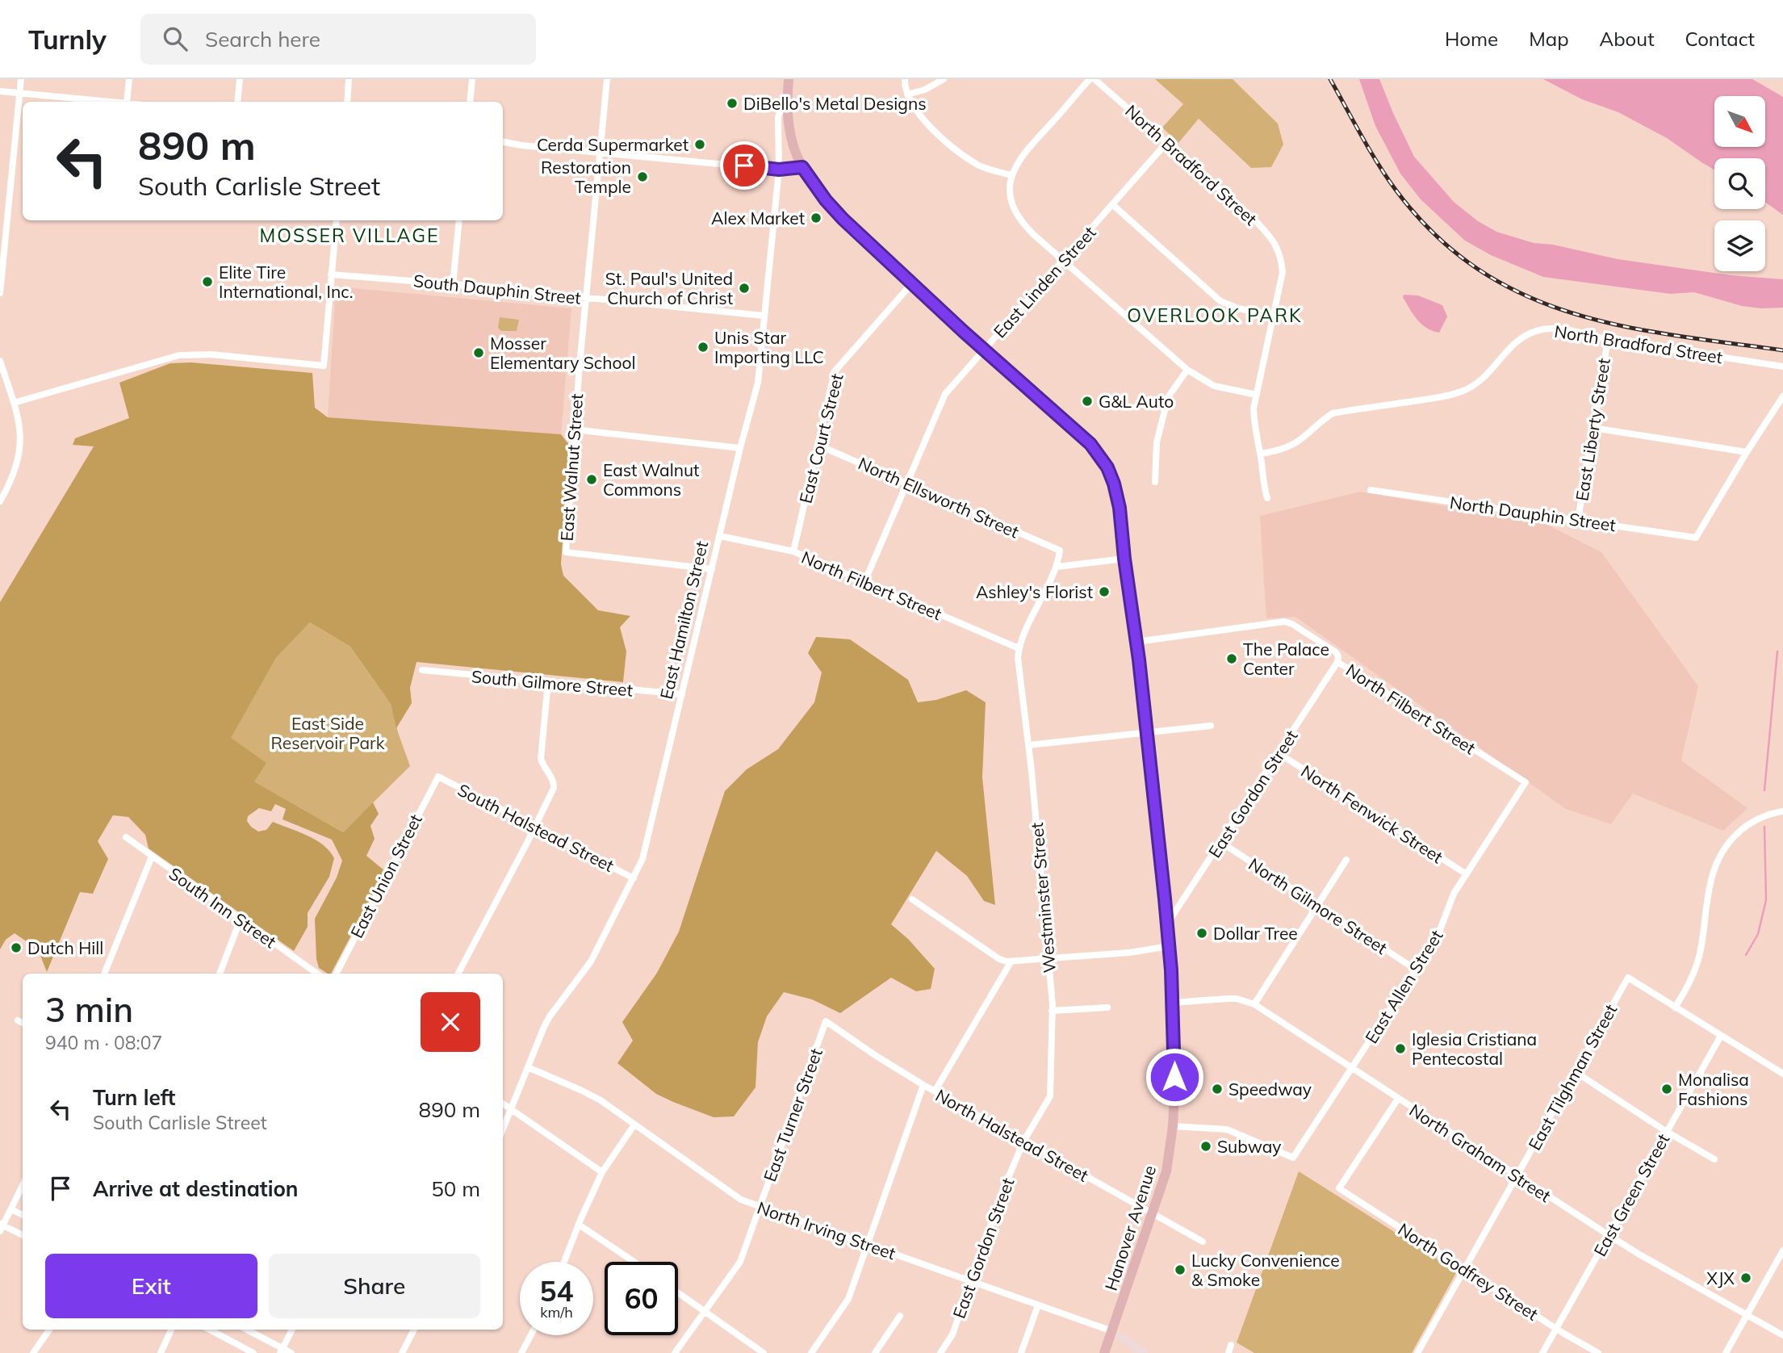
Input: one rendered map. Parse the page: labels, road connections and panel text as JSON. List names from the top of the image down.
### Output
{
  "streets": {
    "main road": ["East Hamilton Street", "Hanover Avenue", "North Irving Street"],
    "street": [
      "North Bradford Street",
      "East Linden Street",
      "South Dauphin Street",
      "East Liberty Street",
      "East Court Street",
      "East Walnut Street",
      "North Ellsworth Street",
      "North Dauphin Street",
      "North Filbert Street",
      "South Gilmore Street",
      "East Gordon Street",
      "North Fenwick Street",
      "South Halstead Street",
      "East Union Street",
      "Westminster Street",
      "North Gilmore Street",
      "South Inn Street",
      "East Allen Street",
      "East Tilghman Street",
      "East Turner Street",
      "North Halstead Street",
      "North Graham Street",
      "East Green Street",
      "North Godfrey Street"
    ]
  },
  "crossings": [
    ["North Bradford Street", "East Linden Street"],
    ["North Bradford Street", "East Liberty Street"],
    ["East Linden Street", "North Ellsworth Street"],
    ["East Linden Street", "North Filbert Street"],
    ["East Linden Street", "Hanover Avenue"],
    ["South Dauphin Street", "East Walnut Street"],
    ["South Dauphin Street", "East Hamilton Street"],
    ["East Liberty Street", "North Dauphin Street"],
    ["East Court Street", "North Ellsworth Street"],
    ["East Court Street", "North Filbert Street"],
    ["East Court Street", "Hanover Avenue"],
    ["East Walnut Street", "East Hamilton Street"],
    ["North Filbert Street", "East Hamilton Street"],
    ["North Filbert Street", "East Gordon Street"],
    ["North Filbert Street", "Westminster Street"],
    ["North Filbert Street", "East Allen Street"],
    ["North Filbert Street", "Hanover Avenue"],
    ["East Hamilton Street", "South Gilmore Street"],
    ["East Hamilton Street", "South Halstead Street"],
    ["East Hamilton Street", "Hanover Avenue"],
    ["East Hamilton Street", "North Irving Street"],
    ["East Gordon Street", "North Fenwick Street"],
    ["East Gordon Street", "Westminster Street"],
    ["East Gordon Street", "North Gilmore Street"],
    ["East Gordon Street", "North Halstead Street"],
    ["East Gordon Street", "Hanover Avenue"],
    ["East Gordon Street", "North Irving Street"],
    ["North Fenwick Street", "East Allen Street"],
    ["South Halstead Street", "East Union Street"],
    ["Westminster Street", "North Halstead Street"],
    ["North Gilmore Street", "East Allen Street"],
    ["East Allen Street", "North Graham Street"],
    ["East Allen Street", "Hanover Avenue"],
    ["East Tilghman Street", "North Graham Street"],
    ["East Tilghman Street", "North Godfrey Street"],
    ["East Turner Street", "North Halstead Street"],
    ["East Turner Street", "North Irving Street"],
    ["North Halstead Street", "Hanover Avenue"],
    ["North Graham Street", "East Green Street"],
    ["North Graham Street", "Hanover Avenue"],
    ["North Graham Street", "North Godfrey Street"],
    ["East Green Street", "North Godfrey Street"],
    ["Hanover Avenue", "North Irving Street"]
  ],
  "districts": ["MOSSER VILLAGE", "OVERLOOK PARK"],
  "parks": ["East Side Reservoir Park"],
  "places": [
    "DiBello's Metal Designs",
    "Cerda Supermarket",
    "Restoration Temple",
    "Alex Market",
    "Elite Tire International, Inc.",
    "St. Paul's United Church of Christ",
    "Unis Star Importing LLC",
    "Mosser Elementary School",
    "G&L Auto",
    "East Walnut Commons",
    "Ashley's Florist",
    "The Palace Center",
    "Dollar Tree",
    "Dutch Hill",
    "Iglesia Cristiana Pentecostal",
    "Speedway",
    "Monalisa Fashions",
    "Subway",
    "Lucky Convenience & Smoke",
    "XJX"
  ],
  "north": "bottom right",
  "page": {
    "header": "Turnly",
    "search": "Search here",
    "nav": [
      "Home",
      "Map",
      "About",
      "Contact"
    ],
    "turn": ["890 m", "South Carlisle Street"],
    "heading": ["3 min", "940 m · 08:07"],
    "list": [
      {
        "name": "Turn left",
        "note": "South Carlisle Street",
        "value": "890 m"
      },
      {
        "name": "Arrive at destination",
        "value": "50 m"
      }
    ],
    "buttons": ["Exit", "Share"],
    "speed": "54 km/h",
    "limit": "60"
  }
}
